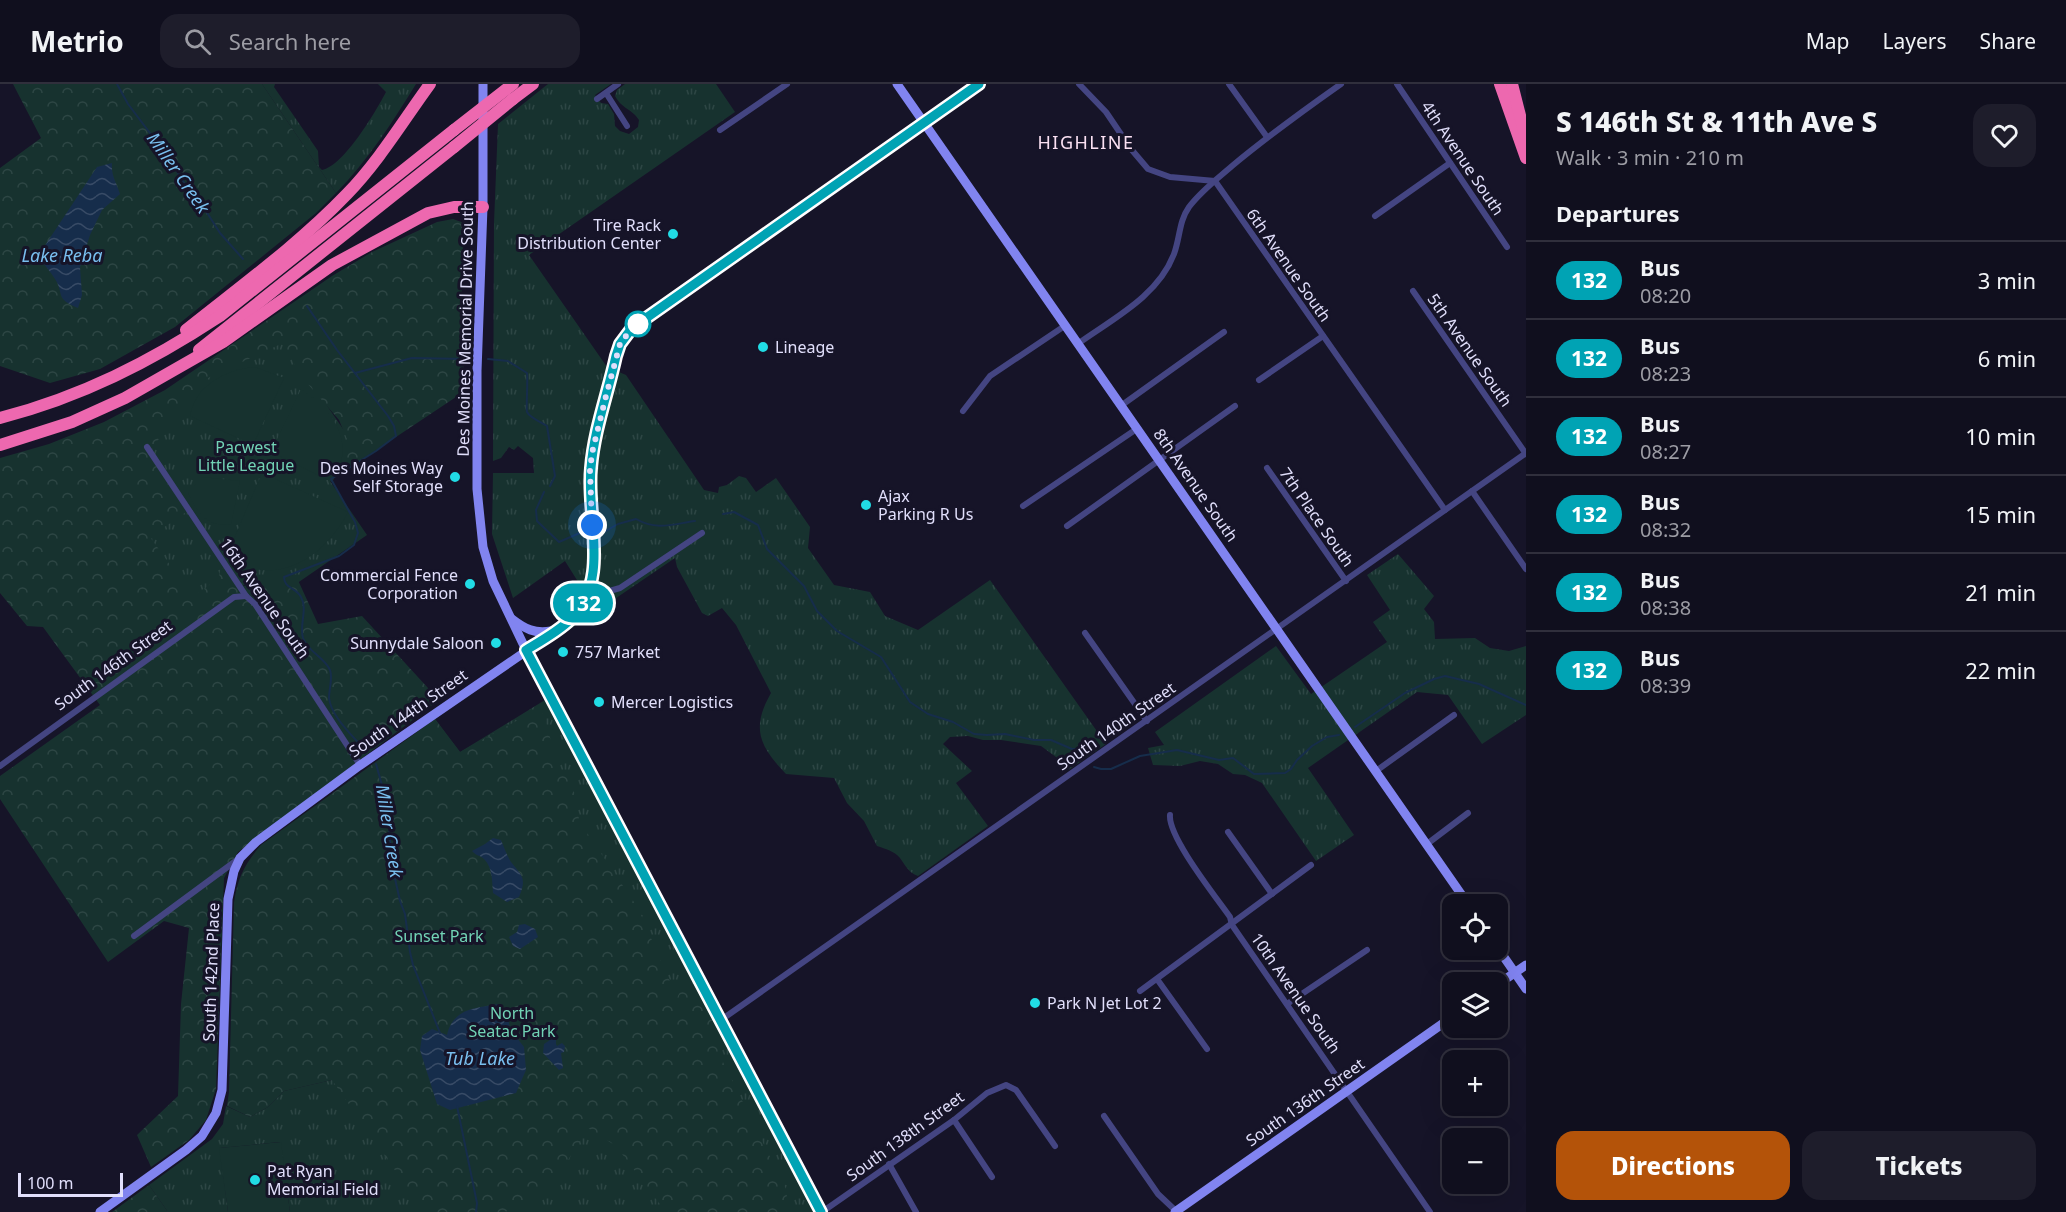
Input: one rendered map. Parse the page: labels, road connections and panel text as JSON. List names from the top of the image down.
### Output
{
  "streets": {
    "street": [
      "4th Avenue South",
      "6th Avenue South",
      "Des Moines Memorial Drive South",
      "5th Avenue South",
      "8th Avenue South",
      "7th Place South",
      "16th Avenue South",
      "South 146th Street",
      "South 144th Street",
      "South 140th Street",
      "South 142nd Place",
      "10th Avenue South",
      "South 136th Street",
      "South 138th Street"
    ]
  },
  "crossings": [
    ["6th Avenue South", "South 140th Street"],
    ["Des Moines Memorial Drive South", "South 144th Street"],
    ["Des Moines Memorial Drive South", "South 140th Street"],
    ["Des Moines Memorial Drive South", "South 138th Street"],
    ["5th Avenue South", "South 140th Street"],
    ["8th Avenue South", "South 140th Street"],
    ["7th Place South", "South 140th Street"],
    ["16th Avenue South", "South 146th Street"],
    ["16th Avenue South", "South 144th Street"],
    ["South 144th Street", "South 142nd Place"],
    ["10th Avenue South", "South 136th Street"]
  ],
  "districts": ["HIGHLINE"],
  "water": ["Miller Creek", "Lake Reba", "Tub Lake"],
  "parks": ["Pacwest Little League", "Sunset Park", "North Seatac Park"],
  "places": [
    "Tire Rack Distribution Center",
    "Lineage",
    "Des Moines Way Self Storage",
    "Ajax Parking R Us",
    "Commercial Fence Corporation",
    "Sunnydale Saloon",
    "757 Market",
    "Mercer Logistics",
    "Park N Jet Lot 2",
    "Pat Ryan Memorial Field"
  ],
  "lines": ["bus line 132"],
  "scale_bar": "100 m",
  "page": {
    "header": "Metrio",
    "search": "Search here",
    "nav": ["Map", "Layers", "Share"],
    "on_map": "132",
    "heading": [
      ["S 146th St & 11th Ave S", "Walk · 3 min · 210 m"],
      "Departures"
    ],
    "list": [
      {
        "mark": "132",
        "name": "Bus",
        "note": "08:20",
        "value": "3 min"
      },
      {
        "mark": "132",
        "name": "Bus",
        "note": "08:23",
        "value": "6 min"
      },
      {
        "mark": "132",
        "name": "Bus",
        "note": "08:27",
        "value": "10 min"
      },
      {
        "mark": "132",
        "name": "Bus",
        "note": "08:32",
        "value": "15 min"
      },
      {
        "mark": "132",
        "name": "Bus",
        "note": "08:38",
        "value": "21 min"
      },
      {
        "mark": "132",
        "name": "Bus",
        "note": "08:39",
        "value": "22 min"
      }
    ],
    "map_buttons": ["+", "−"],
    "buttons": ["Directions", "Tickets"],
    "scale": "100 m"
  }
}
